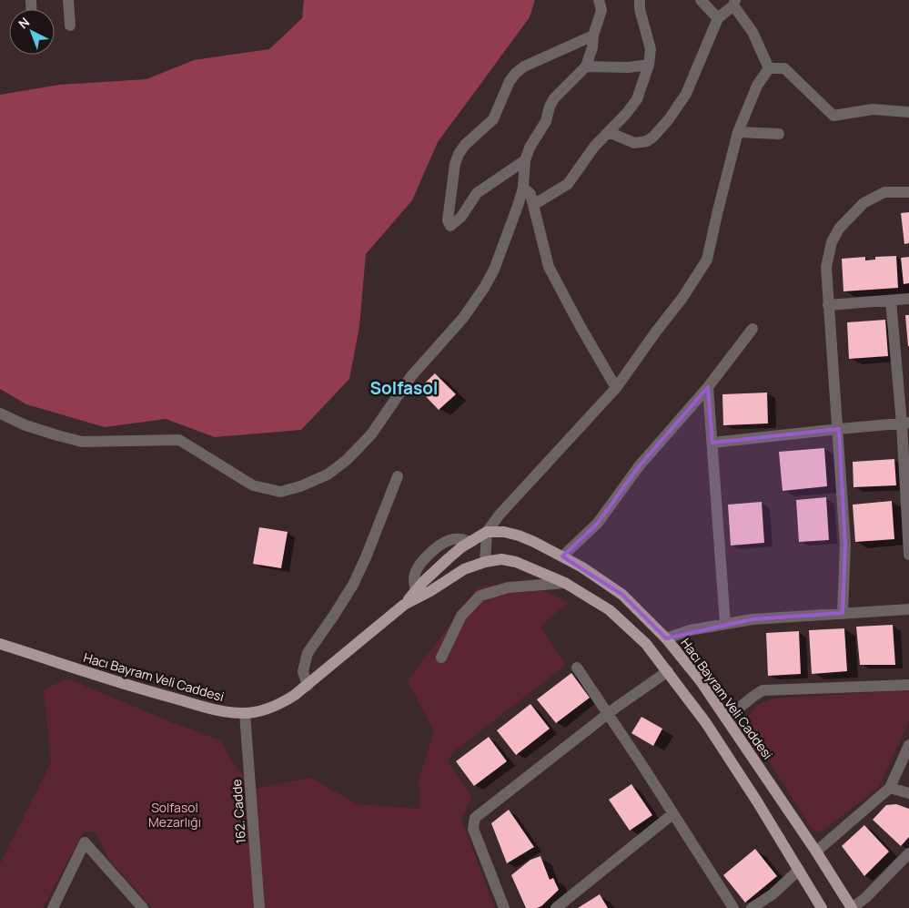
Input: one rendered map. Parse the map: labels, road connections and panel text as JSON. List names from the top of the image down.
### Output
{
  "streets": {
    "main road": ["Hacı Bayram Veli Caddesi"],
    "street": ["162. Cadde"]
  },
  "crossings": [
    ["Hacı Bayram Veli Caddesi", "162. Cadde"]
  ],
  "districts": ["Solfasol"],
  "parks": ["Solfasol Mezarlığı"],
  "north": "top left"
}
